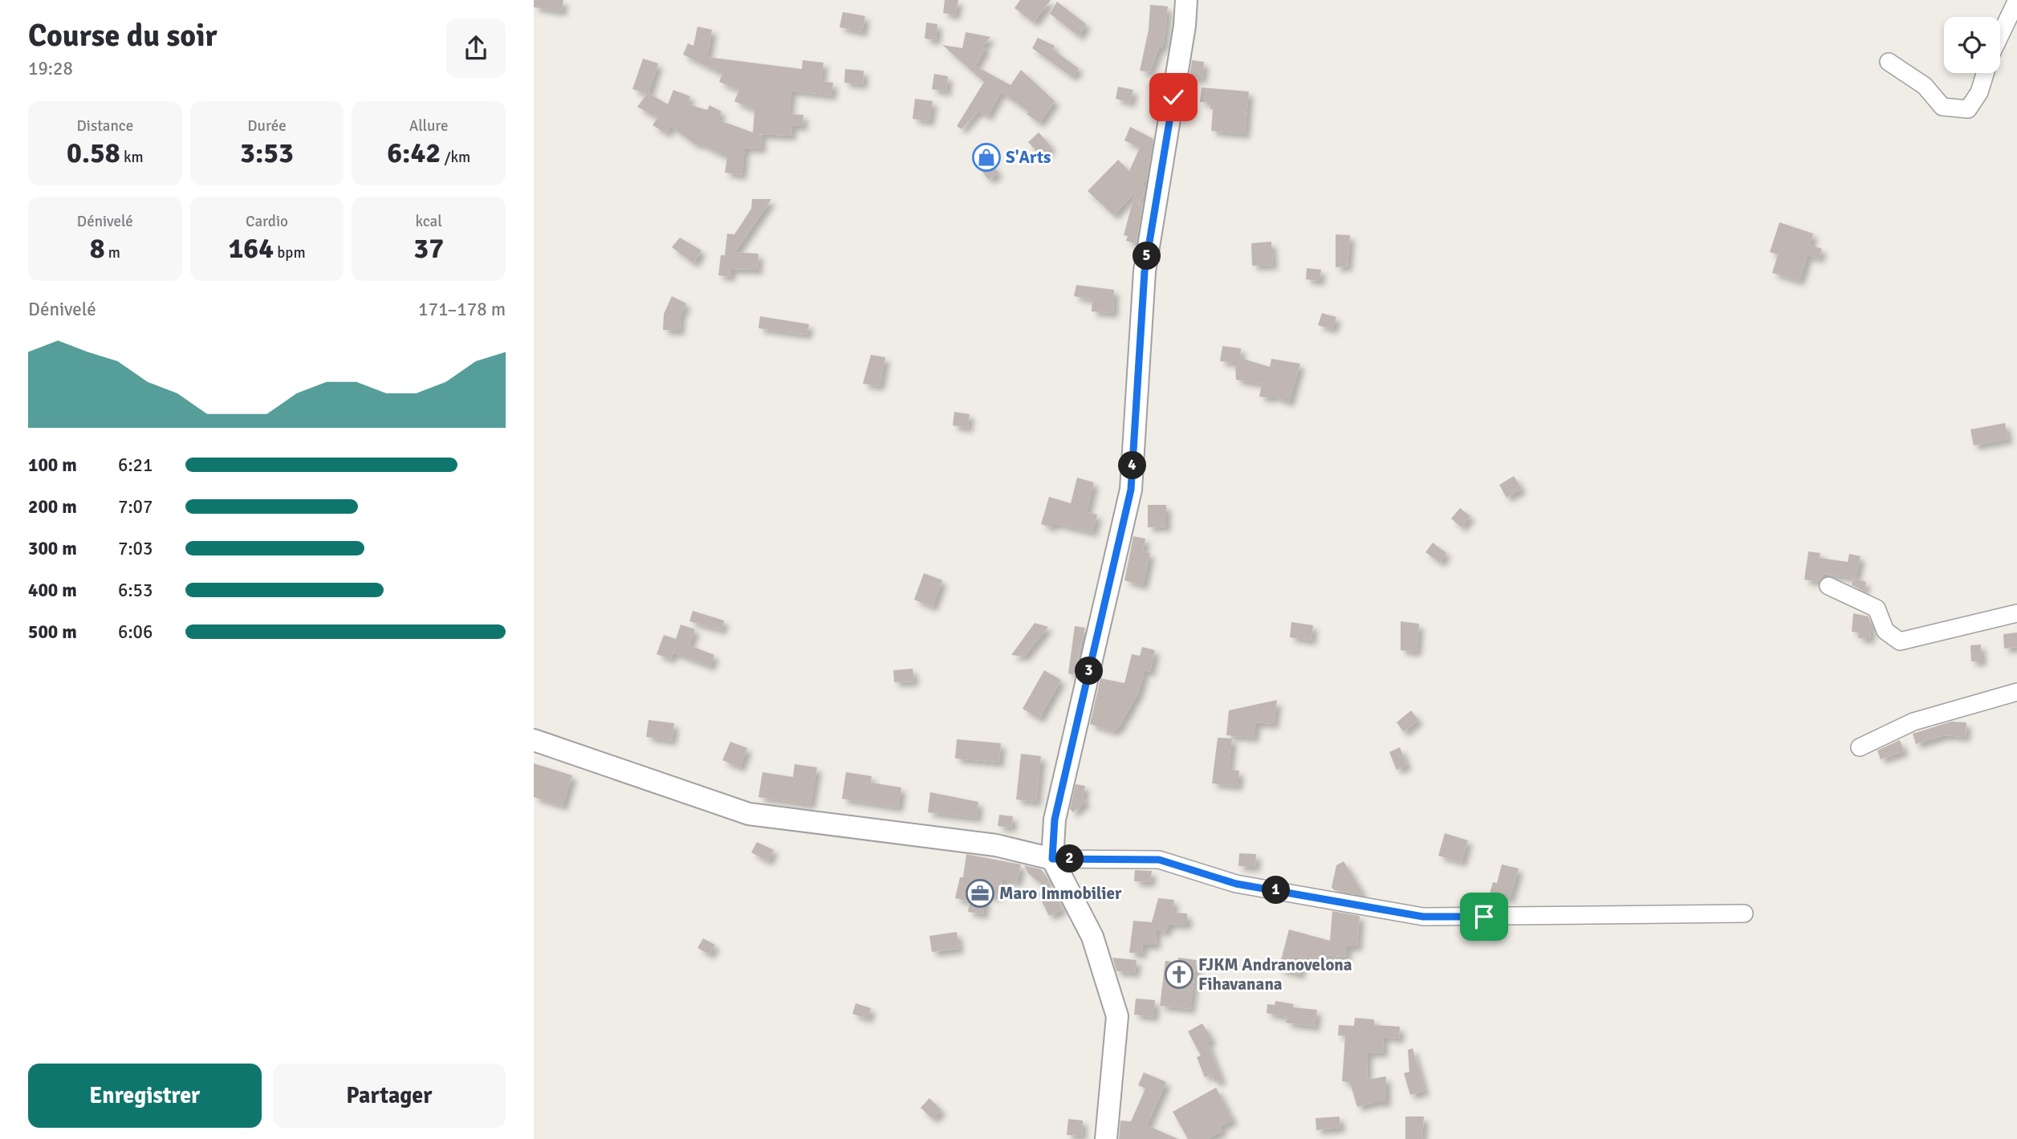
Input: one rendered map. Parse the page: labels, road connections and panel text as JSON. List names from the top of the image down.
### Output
{
  "places": {
    "shop": ["S'Arts"],
    "office": ["Maro Immobilier"],
    "church": ["FJKM Andranovelona Fihavanana"]
  },
  "page": {
    "heading": ["Course du soir", "19:28"],
    "stats": [
      ["Distance", "0.58 km"],
      ["Durée", "3:53"],
      ["Allure", "6:42 /km"],
      ["Dénivelé", "8 m"],
      ["Cardio", "164 bpm"],
      ["kcal", "37"]
    ],
    "pins": [
      "5",
      "4",
      "3",
      "2",
      "1"
    ],
    "chart": ["Dénivelé", "171–178 m"],
    "list": [
      {
        "name": "100 m",
        "note": "6:21"
      },
      {
        "name": "200 m",
        "note": "7:07"
      },
      {
        "name": "300 m",
        "note": "7:03"
      },
      {
        "name": "400 m",
        "note": "6:53"
      },
      {
        "name": "500 m",
        "note": "6:06"
      }
    ],
    "buttons": ["Enregistrer", "Partager"]
  }
}
